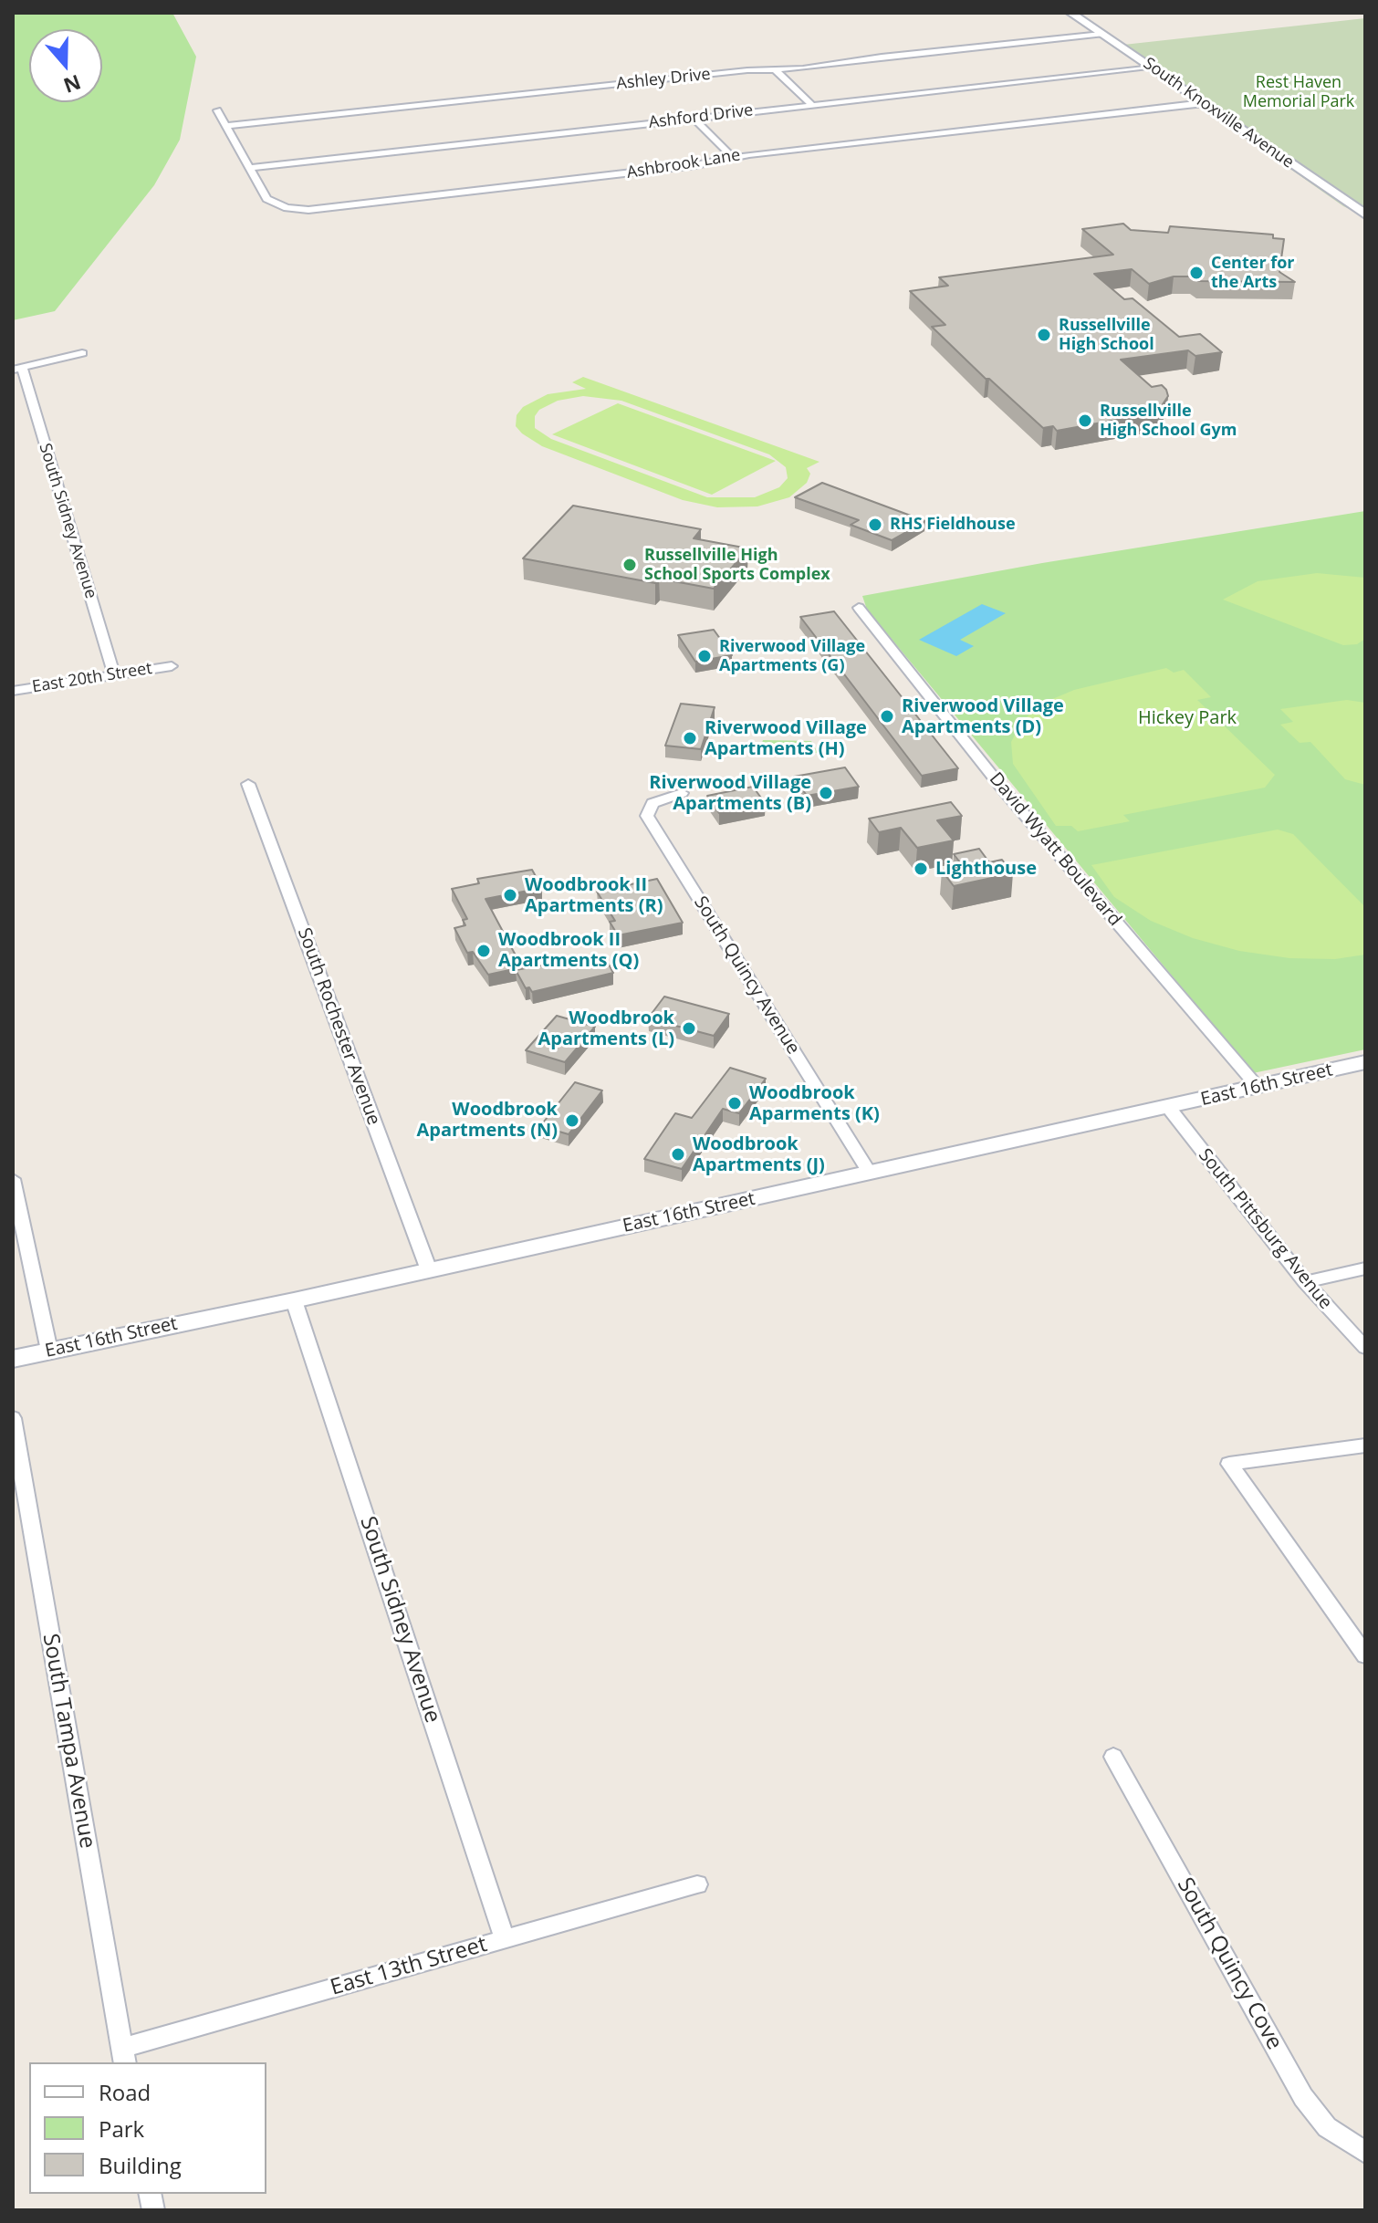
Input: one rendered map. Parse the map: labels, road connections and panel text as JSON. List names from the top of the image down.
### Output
{
  "streets": {
    "street": [
      "Ashley Drive",
      "South Knoxville Avenue",
      "Ashford Drive",
      "Ashbrook Lane",
      "South Sidney Avenue",
      "East 20th Street",
      "David Wyatt Boulevard",
      "South Quincy Avenue",
      "South Rochester Avenue",
      "East 16th Street",
      "South Pittsburg Avenue",
      "South Tampa Avenue",
      "South Quincy Cove",
      "East 13th Street"
    ]
  },
  "crossings": [
    ["Ashley Drive", "South Knoxville Avenue"],
    ["Ashley Drive", "Ashbrook Lane"],
    ["South Knoxville Avenue", "Ashford Drive"],
    ["South Knoxville Avenue", "Ashbrook Lane"],
    ["Ashford Drive", "Ashbrook Lane"],
    ["South Sidney Avenue", "East 20th Street"],
    ["South Sidney Avenue", "East 16th Street"],
    ["South Sidney Avenue", "East 13th Street"],
    ["David Wyatt Boulevard", "East 16th Street"],
    ["South Quincy Avenue", "East 16th Street"],
    ["South Rochester Avenue", "East 16th Street"],
    ["East 16th Street", "South Pittsburg Avenue"],
    ["South Tampa Avenue", "East 13th Street"]
  ],
  "parks": ["Rest Haven Memorial Park", "Hickey Park"],
  "places": [
    "Center for the Arts",
    "Russellville High School",
    "Russellville High School Gym",
    "RHS Fieldhouse",
    "Russellville High School Sports Complex",
    "Riverwood Village Apartments (G)",
    "Riverwood Village Apartments (D)",
    "Riverwood Village Apartments (H)",
    "Riverwood Village Apartments (B)",
    "Lighthouse",
    "Woodbrook II Apartments (R)",
    "Woodbrook II Apartments (Q)",
    "Woodbrook Apartments (L)",
    "Woodbrook Aparments (K)",
    "Woodbrook Apartments (N)",
    "Woodbrook Apartments (J)"
  ],
  "legend": ["Road", "Park", "Building"],
  "north": "bottom"
}
